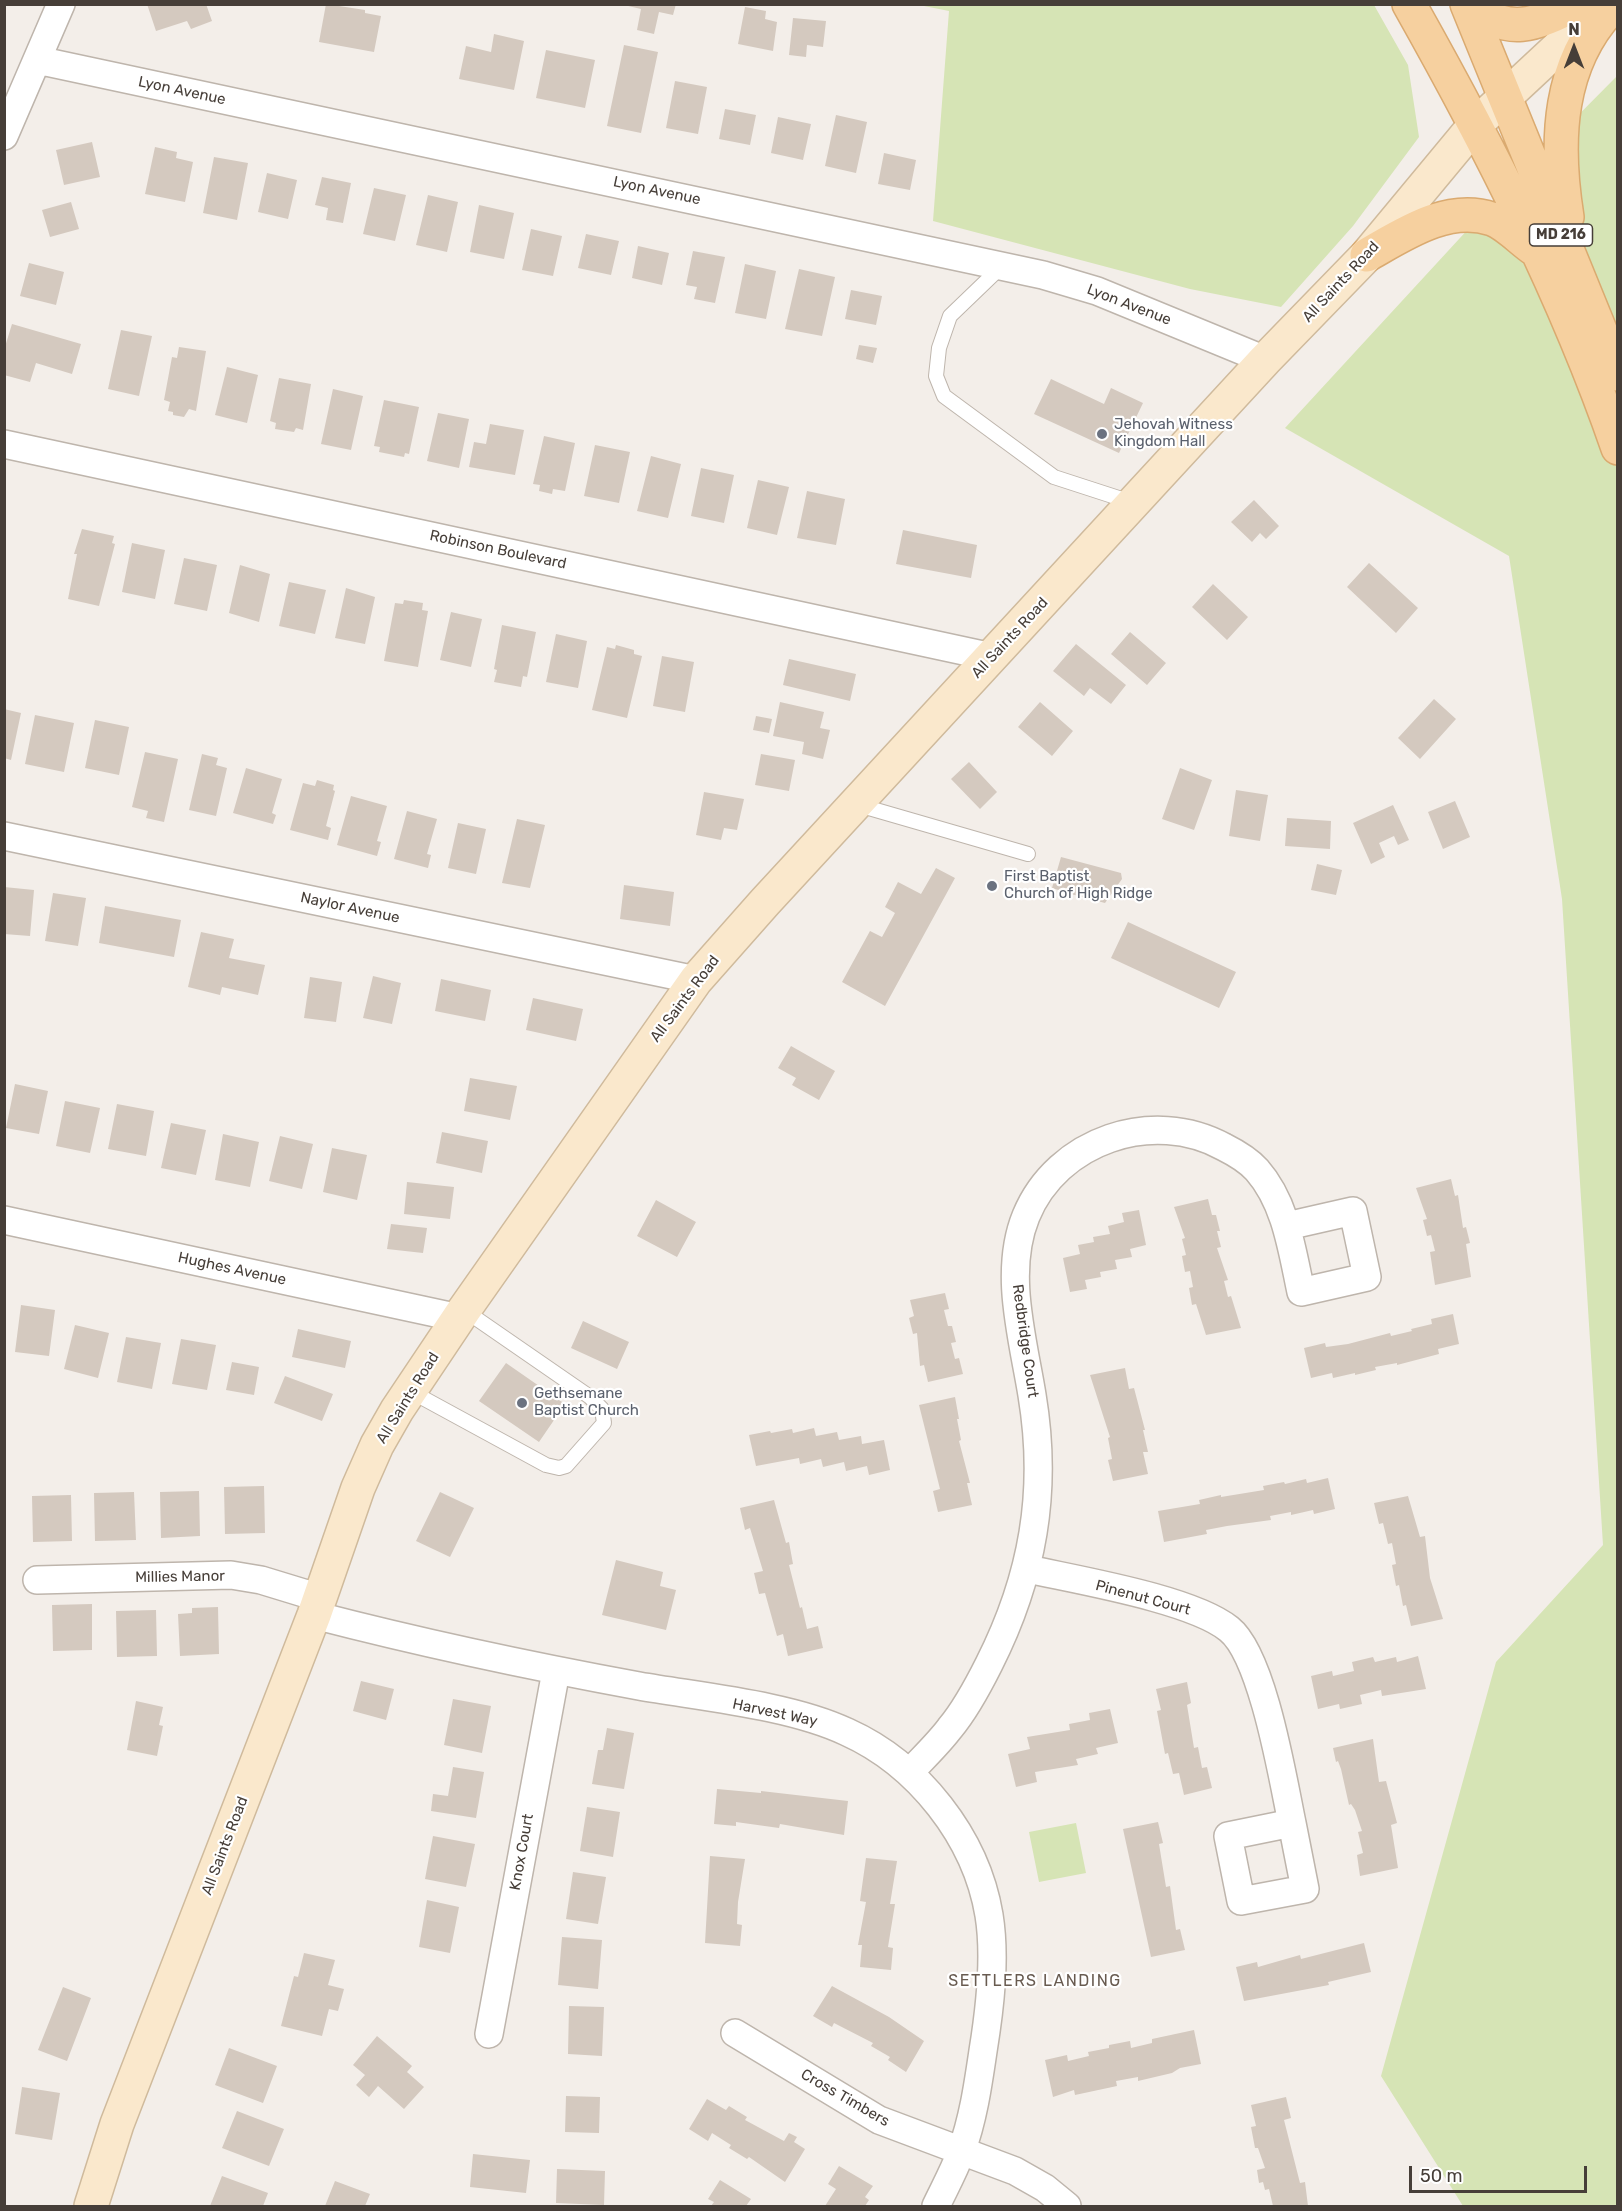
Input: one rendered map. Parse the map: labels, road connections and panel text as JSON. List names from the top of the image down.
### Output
{
  "streets": {
    "main road": ["MD 216"],
    "street": [
      "Lyon Avenue",
      "All Saints Road",
      "Robinson Boulevard",
      "Naylor Avenue",
      "Hughes Avenue",
      "Redbridge Court",
      "Millies Manor",
      "Pinenut Court",
      "Harvest Way",
      "Knox Court",
      "Cross Timbers"
    ]
  },
  "crossings": [
    ["Lyon Avenue", "All Saints Road"],
    ["MD 216", "All Saints Road"],
    ["All Saints Road", "Robinson Boulevard"],
    ["All Saints Road", "Naylor Avenue"],
    ["All Saints Road", "Hughes Avenue"],
    ["All Saints Road", "Millies Manor"],
    ["All Saints Road", "Harvest Way"],
    ["Redbridge Court", "Pinenut Court"],
    ["Redbridge Court", "Harvest Way"],
    ["Millies Manor", "Harvest Way"],
    ["Harvest Way", "Knox Court"],
    ["Harvest Way", "Cross Timbers"]
  ],
  "districts": ["SETTLERS LANDING"],
  "places": ["Jehovah Witness Kingdom Hall", "First Baptist Church of High Ridge", "Gethsemane Baptist Church"],
  "scale_bar": "50 m",
  "north": "top"
}
